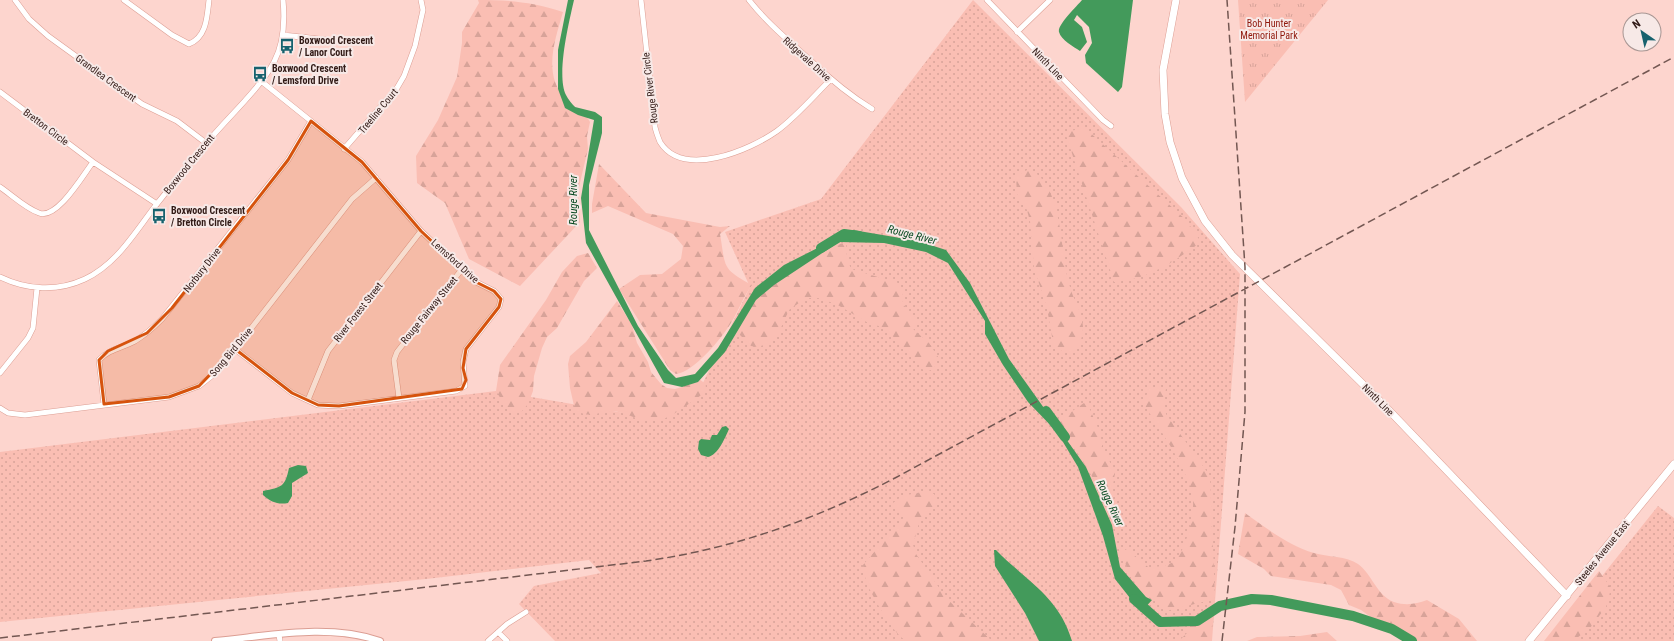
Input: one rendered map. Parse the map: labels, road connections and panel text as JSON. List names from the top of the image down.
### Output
{
  "streets": {
    "main road": ["Ninth Line", "Steeles Avenue East"],
    "street": [
      "Ridgevale Drive",
      "Grandlea Crescent",
      "Rouge River Circle",
      "Treeline Court",
      "Bretton Circle",
      "Boxwood Crescent",
      "Lemsford Drive",
      "Norbury Drive",
      "Rouge Fairway Street",
      "River Forest Street",
      "Song Bird Drive"
    ]
  },
  "crossings": [
    ["Ridgevale Drive", "Rouge River Circle"],
    ["Ninth Line", "Steeles Avenue East"],
    ["Grandlea Crescent", "Boxwood Crescent"],
    ["Treeline Court", "Lemsford Drive"],
    ["Bretton Circle", "Boxwood Crescent"],
    ["Boxwood Crescent", "Lemsford Drive"],
    ["Lemsford Drive", "Norbury Drive"],
    ["Lemsford Drive", "Rouge Fairway Street"],
    ["Lemsford Drive", "River Forest Street"],
    ["Lemsford Drive", "Song Bird Drive"],
    ["Norbury Drive", "Song Bird Drive"]
  ],
  "water": ["Rouge River"],
  "parks": ["Bob Hunter Memorial Park"],
  "places": {
    "bus stop": ["Boxwood Crescent / Lanor Court", "Boxwood Crescent / Lemsford Drive", "Boxwood Crescent / Bretton Circle"]
  },
  "north": "top left"
}
